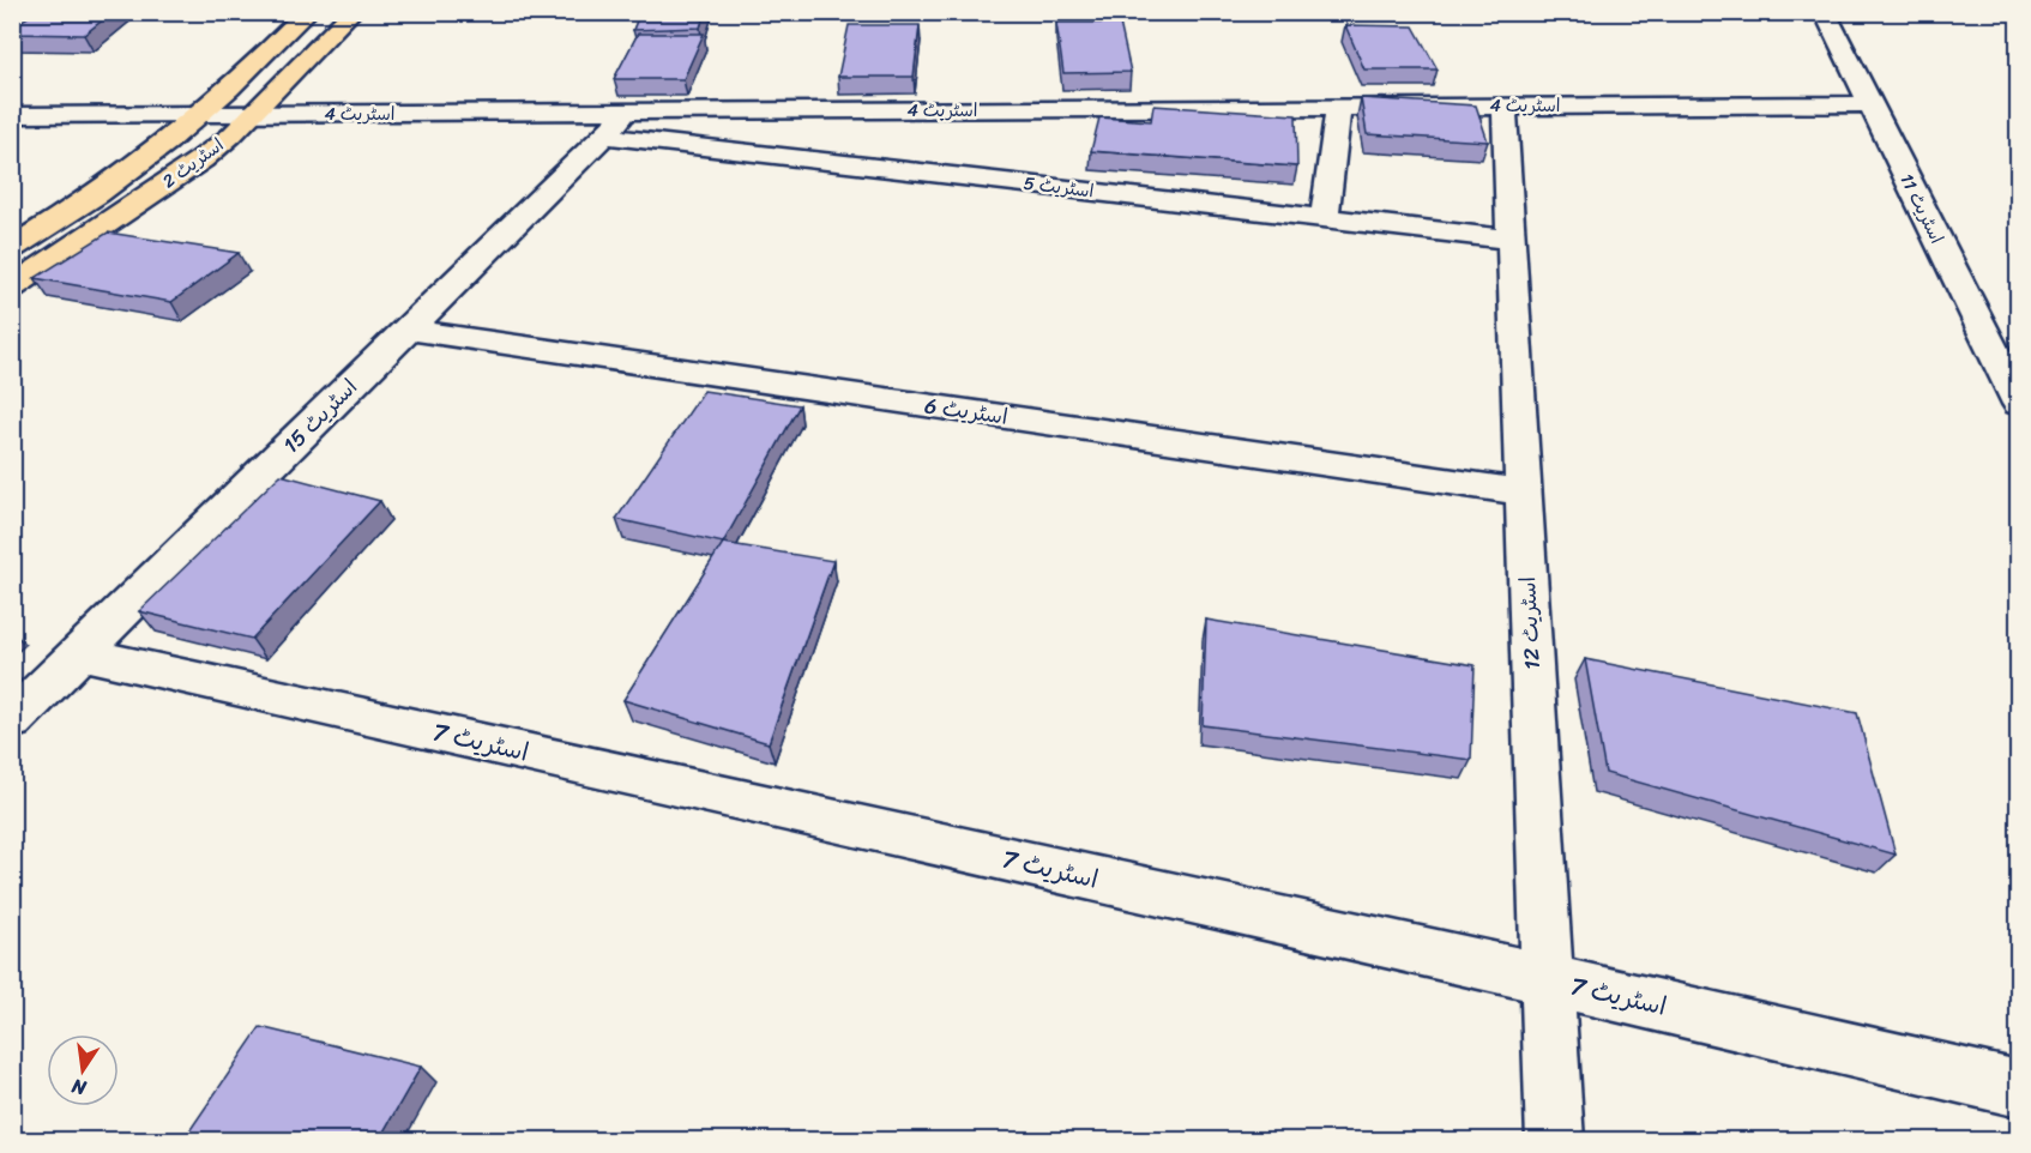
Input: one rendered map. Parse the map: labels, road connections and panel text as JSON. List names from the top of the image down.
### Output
{
  "streets": {
    "main road": ["اسٹریٹ 2"],
    "street": [
      "اسٹریٹ 4",
      "اسٹریٹ 5",
      "اسٹریٹ 11",
      "اسٹریٹ 6",
      "اسٹریٹ 15",
      "اسٹریٹ 12",
      "اسٹریٹ 7"
    ]
  },
  "crossings": [
    ["اسٹریٹ 4", "اسٹریٹ 2"],
    ["اسٹریٹ 4", "اسٹریٹ 5"],
    ["اسٹریٹ 4", "اسٹریٹ 11"],
    ["اسٹریٹ 4", "اسٹریٹ 15"],
    ["اسٹریٹ 4", "اسٹریٹ 12"],
    ["اسٹریٹ 5", "اسٹریٹ 15"],
    ["اسٹریٹ 5", "اسٹریٹ 12"],
    ["اسٹریٹ 6", "اسٹریٹ 15"],
    ["اسٹریٹ 6", "اسٹریٹ 12"],
    ["اسٹریٹ 15", "اسٹریٹ 7"],
    ["اسٹریٹ 12", "اسٹریٹ 7"]
  ],
  "north": "bottom"
}
